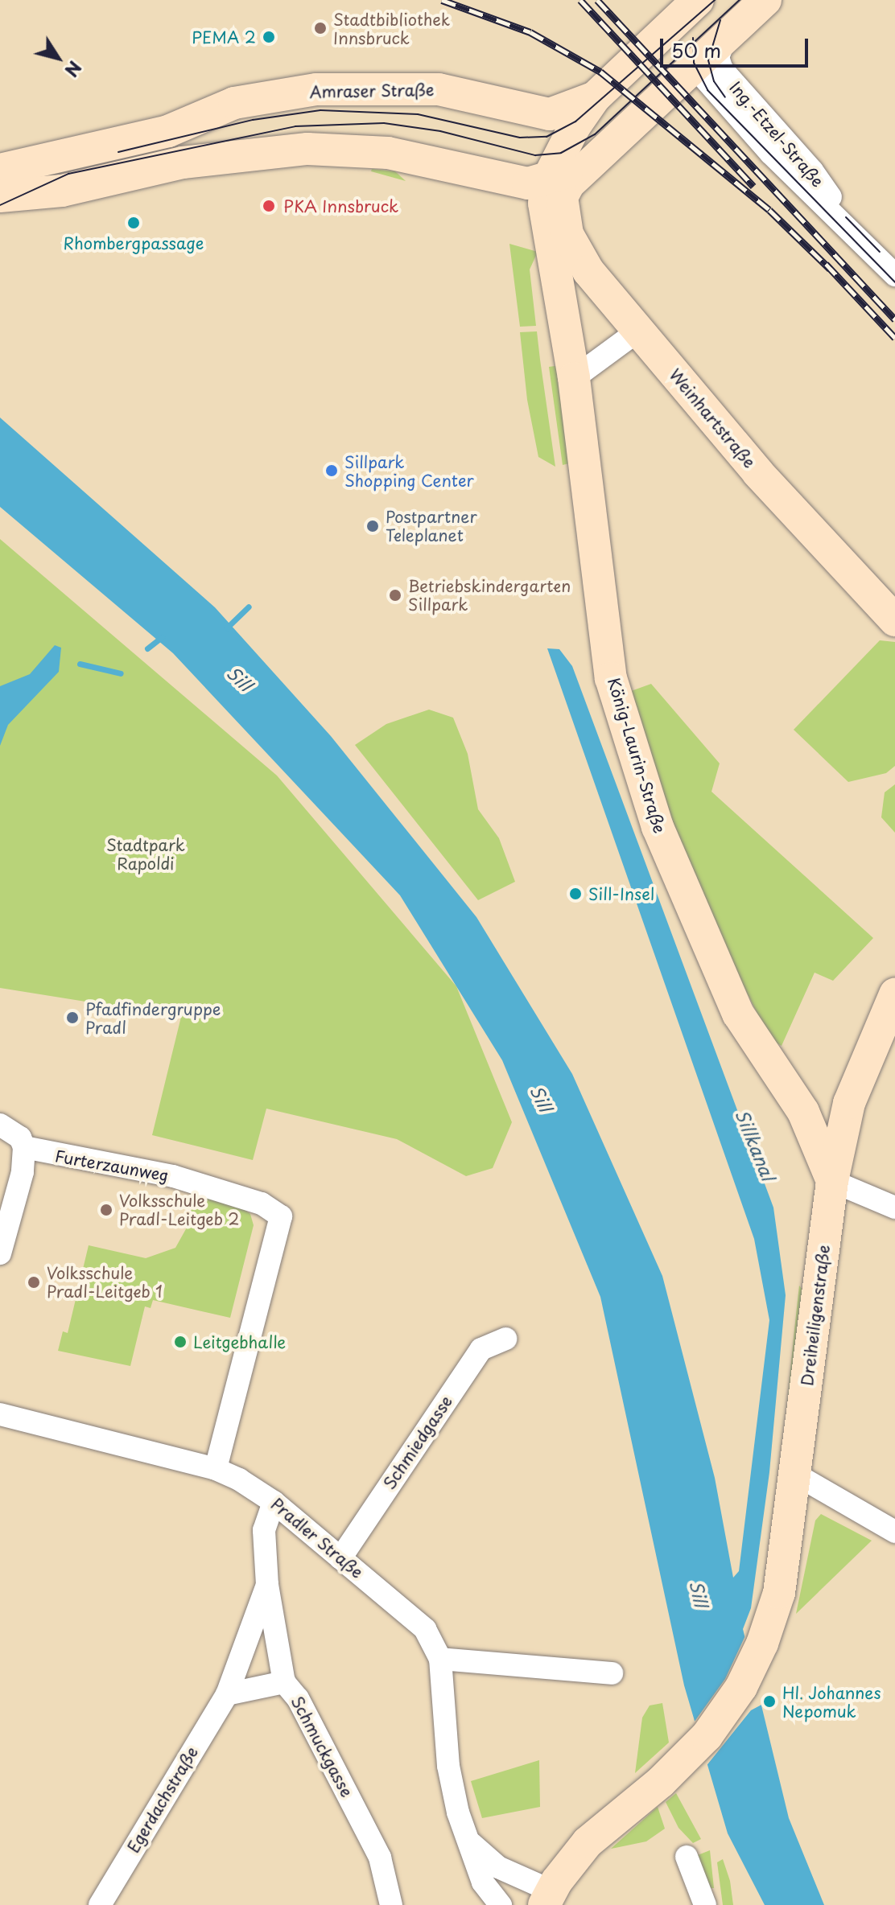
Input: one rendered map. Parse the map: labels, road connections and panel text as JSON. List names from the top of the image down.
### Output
{
  "streets": {
    "street": [
      "Amraser Straße",
      "Ing.-Etzel-Straße",
      "Weinhartstraße",
      "König-Laurin-Straße",
      "Furterzaunweg",
      "Dreiheiligenstraße",
      "Schmiedgasse",
      "Pradler Straße",
      "Schmuckgasse",
      "Egerdachstraße"
    ]
  },
  "crossings": [
    ["Weinhartstraße", "König-Laurin-Straße"],
    ["König-Laurin-Straße", "Dreiheiligenstraße"],
    ["Furterzaunweg", "Pradler Straße"],
    ["Schmiedgasse", "Pradler Straße"],
    ["Pradler Straße", "Egerdachstraße"],
    ["Schmuckgasse", "Egerdachstraße"]
  ],
  "water": ["Sill", "Sillkanal"],
  "parks": ["Stadtpark Rapoldi"],
  "places": [
    "Stadtbibliothek Innsbruck",
    "PEMA 2",
    "PKA Innsbruck",
    "Rhombergpassage",
    "Sillpark Shopping Center",
    "Postpartner Teleplanet",
    "Betriebskindergarten Sillpark",
    "Sill-Insel",
    "Pfadfindergruppe Pradl",
    "Volksschule Pradl-Leitgeb 2",
    "Volksschule Pradl-Leitgeb 1",
    "Leitgebhalle",
    "Hl. Johannes Nepomuk"
  ],
  "scale_bar": "50 m",
  "north": "bottom right"
}
